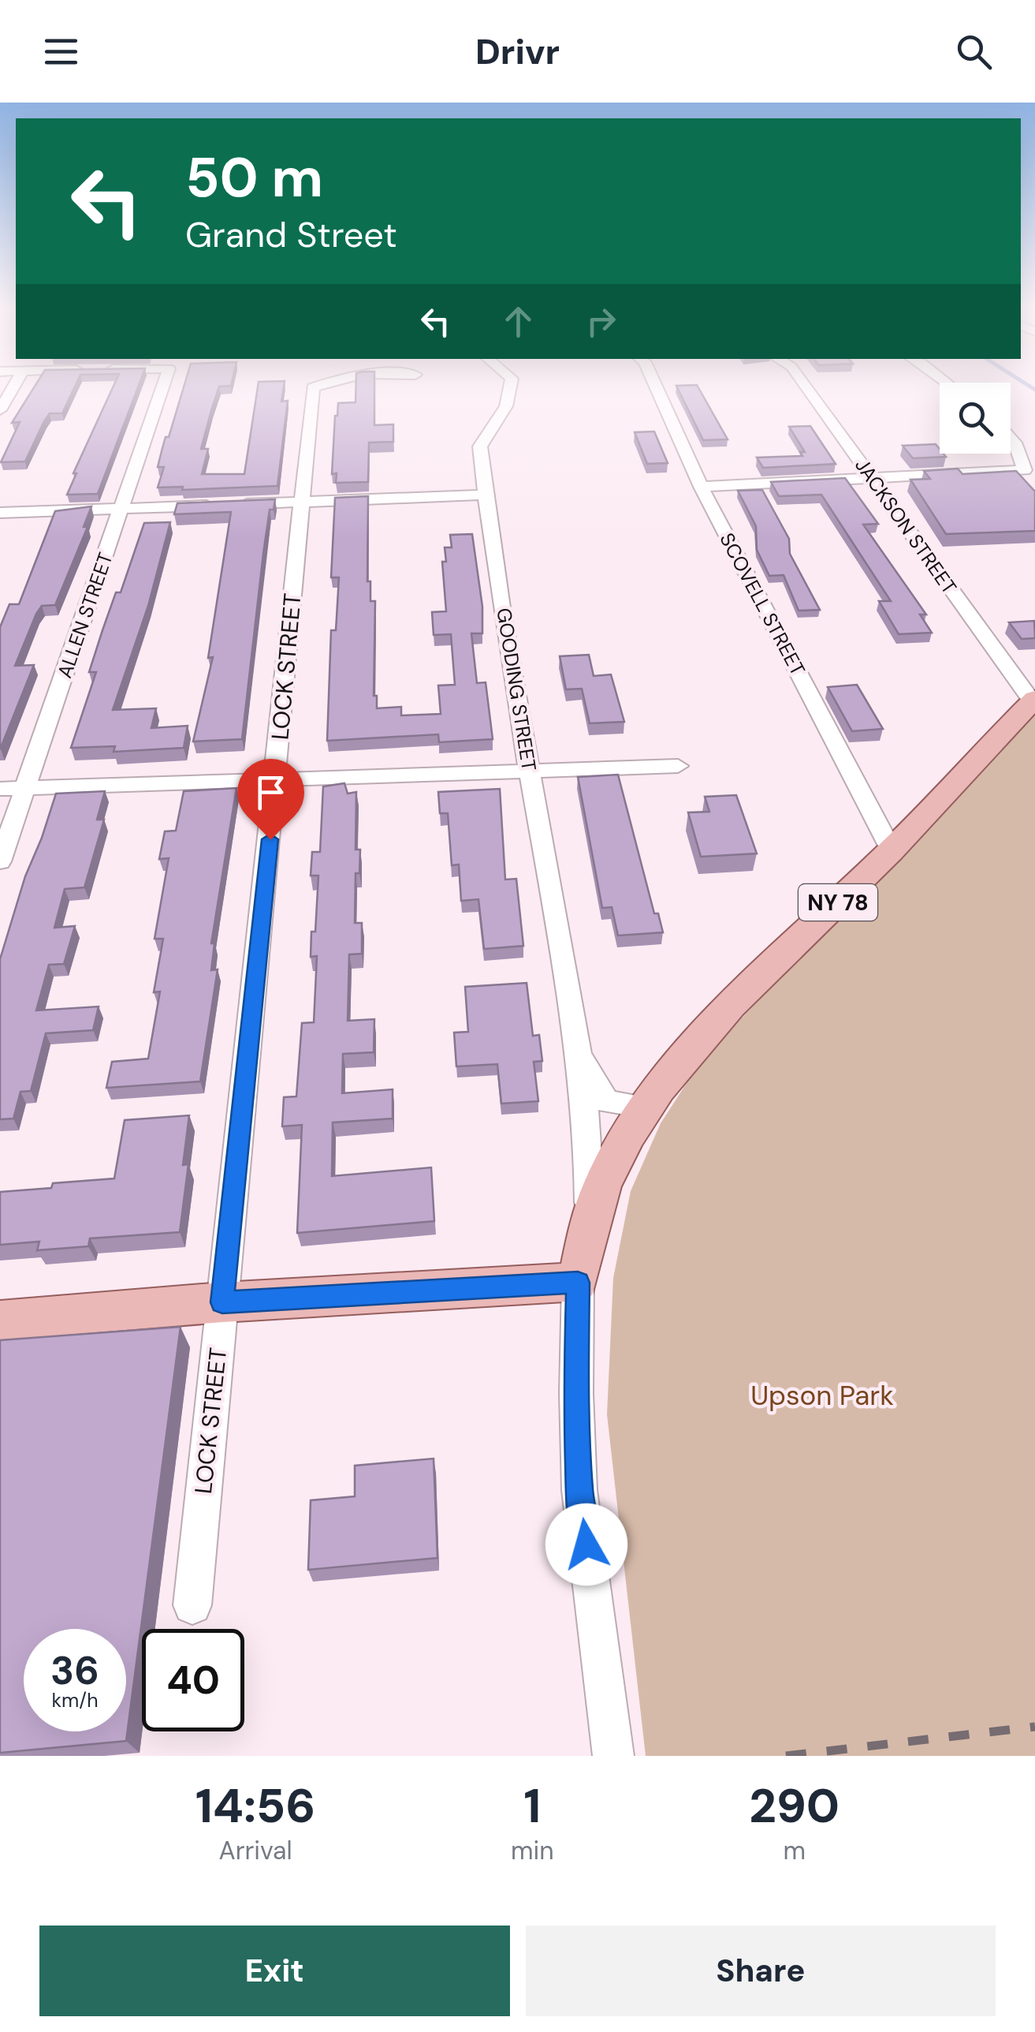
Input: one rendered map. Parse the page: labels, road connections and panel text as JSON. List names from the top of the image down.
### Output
{
  "streets": {
    "main road": ["GOODING STREET", "NY 78"],
    "street": [
      "JACKSON STREET",
      "SCOVELL STREET",
      "ALLEN STREET",
      "LOCK STREET"
    ]
  },
  "crossings": [
    ["JACKSON STREET", "NY 78"],
    ["SCOVELL STREET", "NY 78"],
    ["GOODING STREET", "NY 78"]
  ],
  "parks": ["Upson Park"],
  "page": {
    "header": "Drivr",
    "turn": ["50 m", "Grand Street"],
    "speed": "36 km/h",
    "limit": "40",
    "eta": [
      "14:56",
      "Arrival",
      "1",
      "min",
      "290",
      "m"
    ],
    "buttons": ["Exit", "Share"]
  }
}
